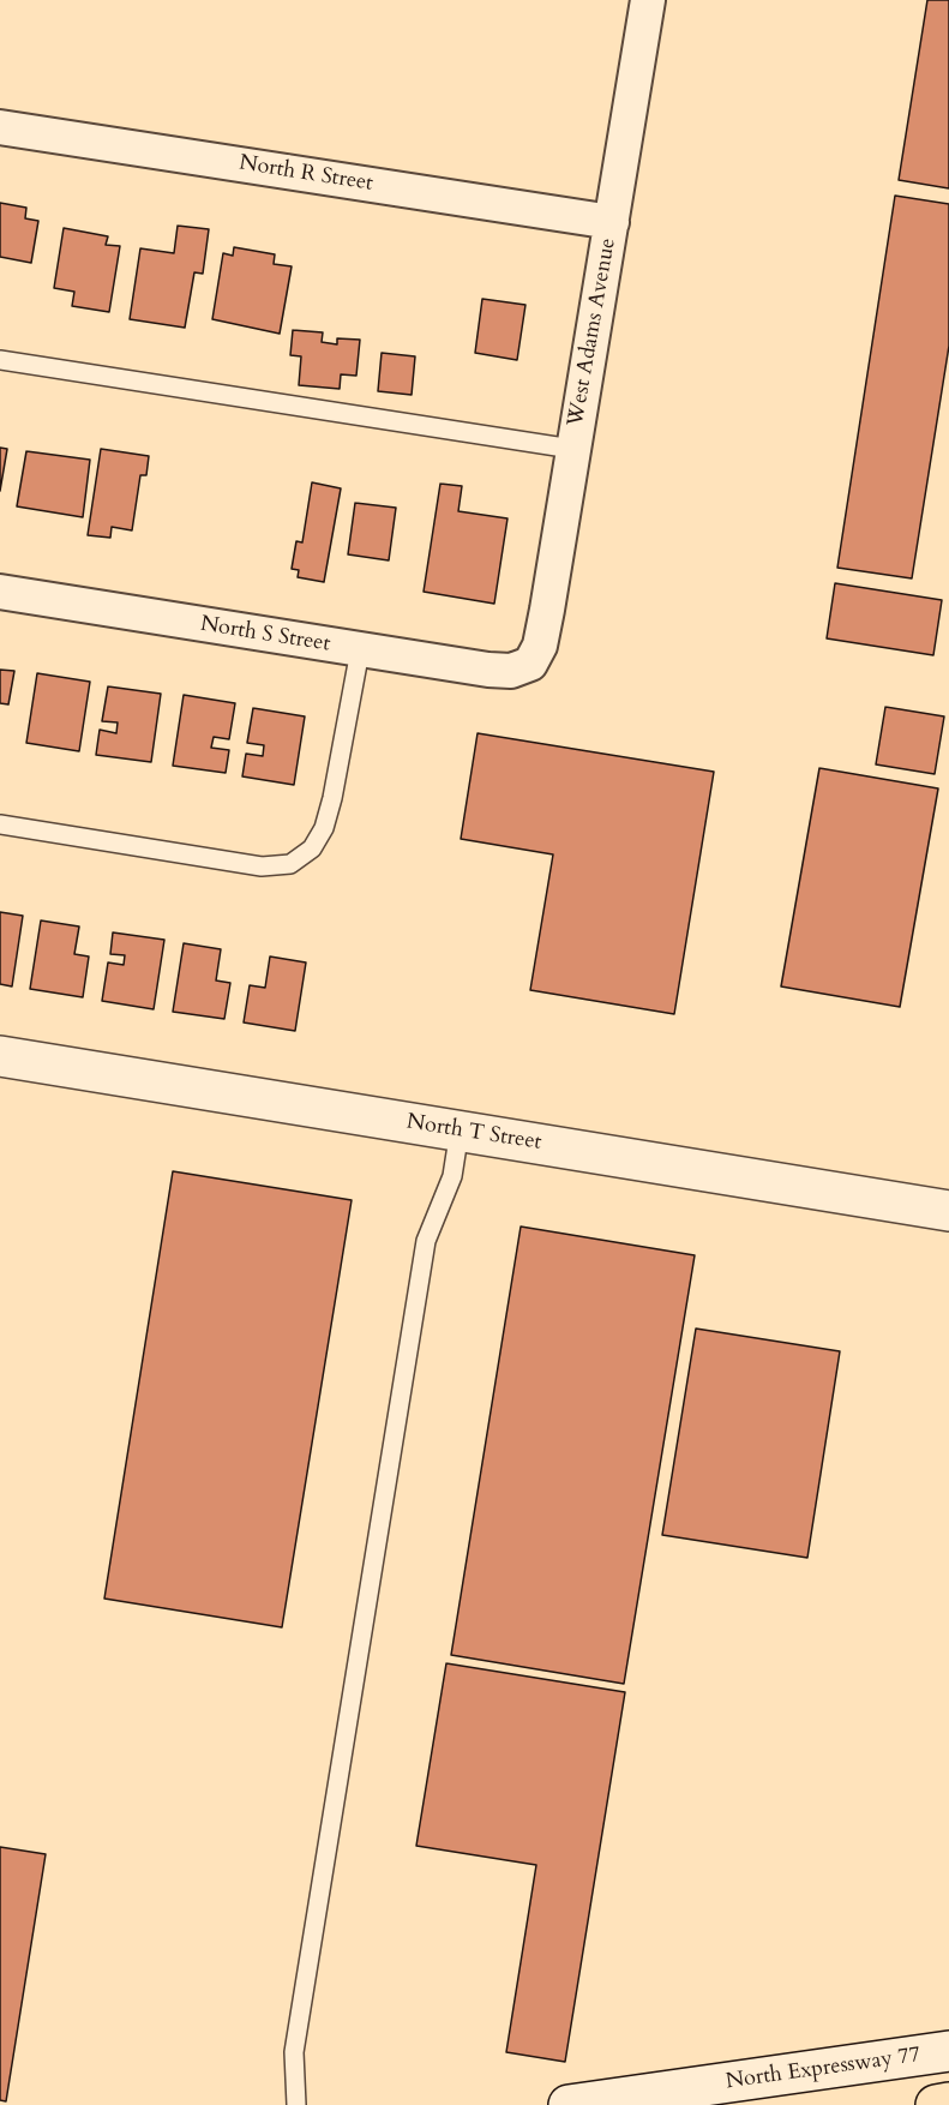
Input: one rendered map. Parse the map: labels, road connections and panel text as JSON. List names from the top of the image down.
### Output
{
  "streets": {
    "street": [
      "North R Street",
      "West Adams Avenue",
      "North S Street",
      "North T Street",
      "North Expressway 77"
    ]
  },
  "crossings": [
    ["North R Street", "West Adams Avenue"],
    ["West Adams Avenue", "North S Street"]
  ]
}
